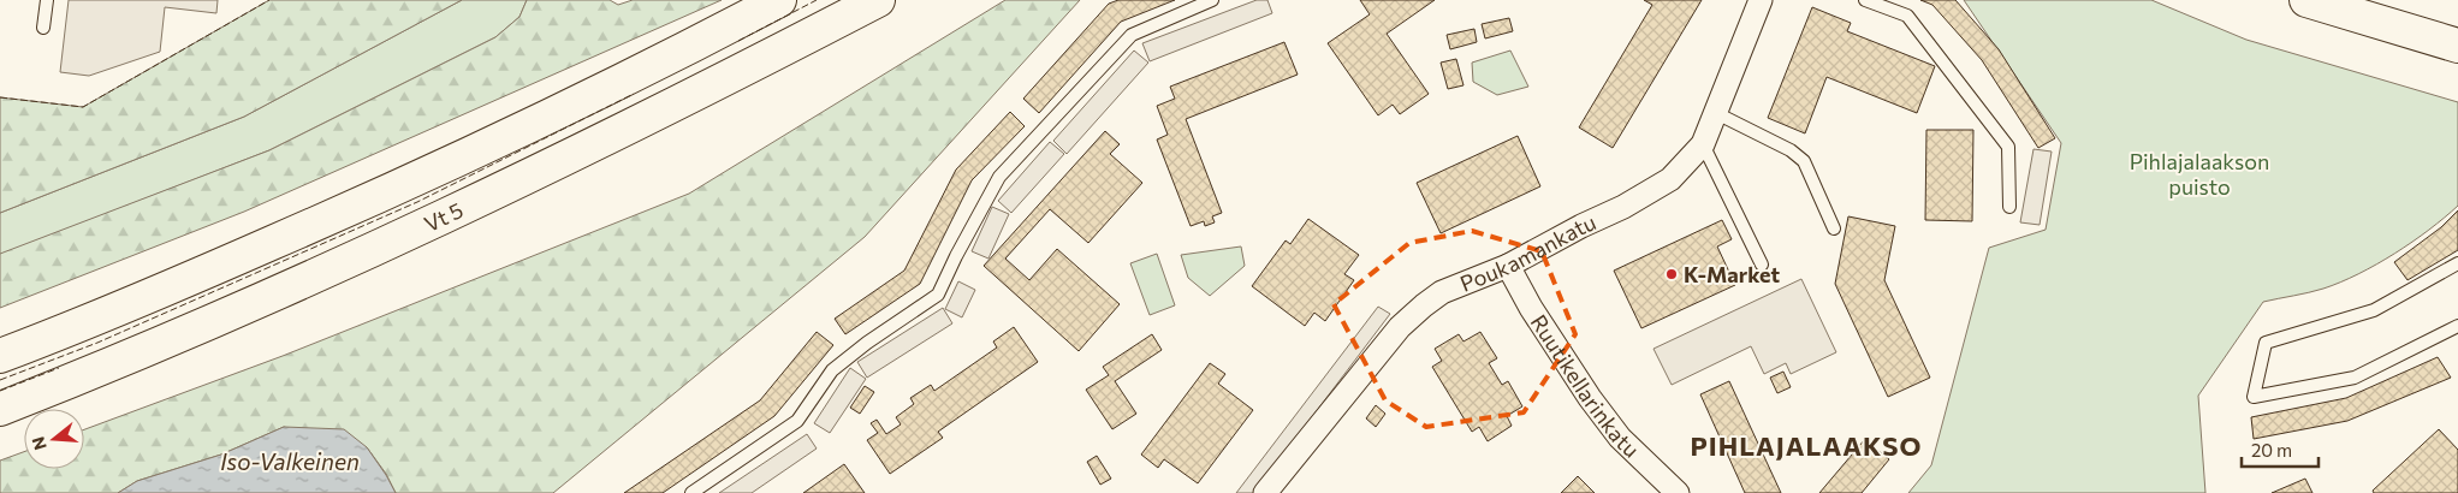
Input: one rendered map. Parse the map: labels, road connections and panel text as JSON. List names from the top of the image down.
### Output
{
  "streets": {
    "main road": ["Vt 5"],
    "street": ["Poukamankatu", "Ruutikellarinkatu"]
  },
  "crossings": [
    ["Poukamankatu", "Ruutikellarinkatu"]
  ],
  "districts": ["PIHLAJALAAKSO"],
  "water": ["Iso-Valkeinen"],
  "parks": ["Pihlajalaakson puisto"],
  "places": ["K-Market"],
  "scale_bar": "20 m",
  "north": "left"
}
